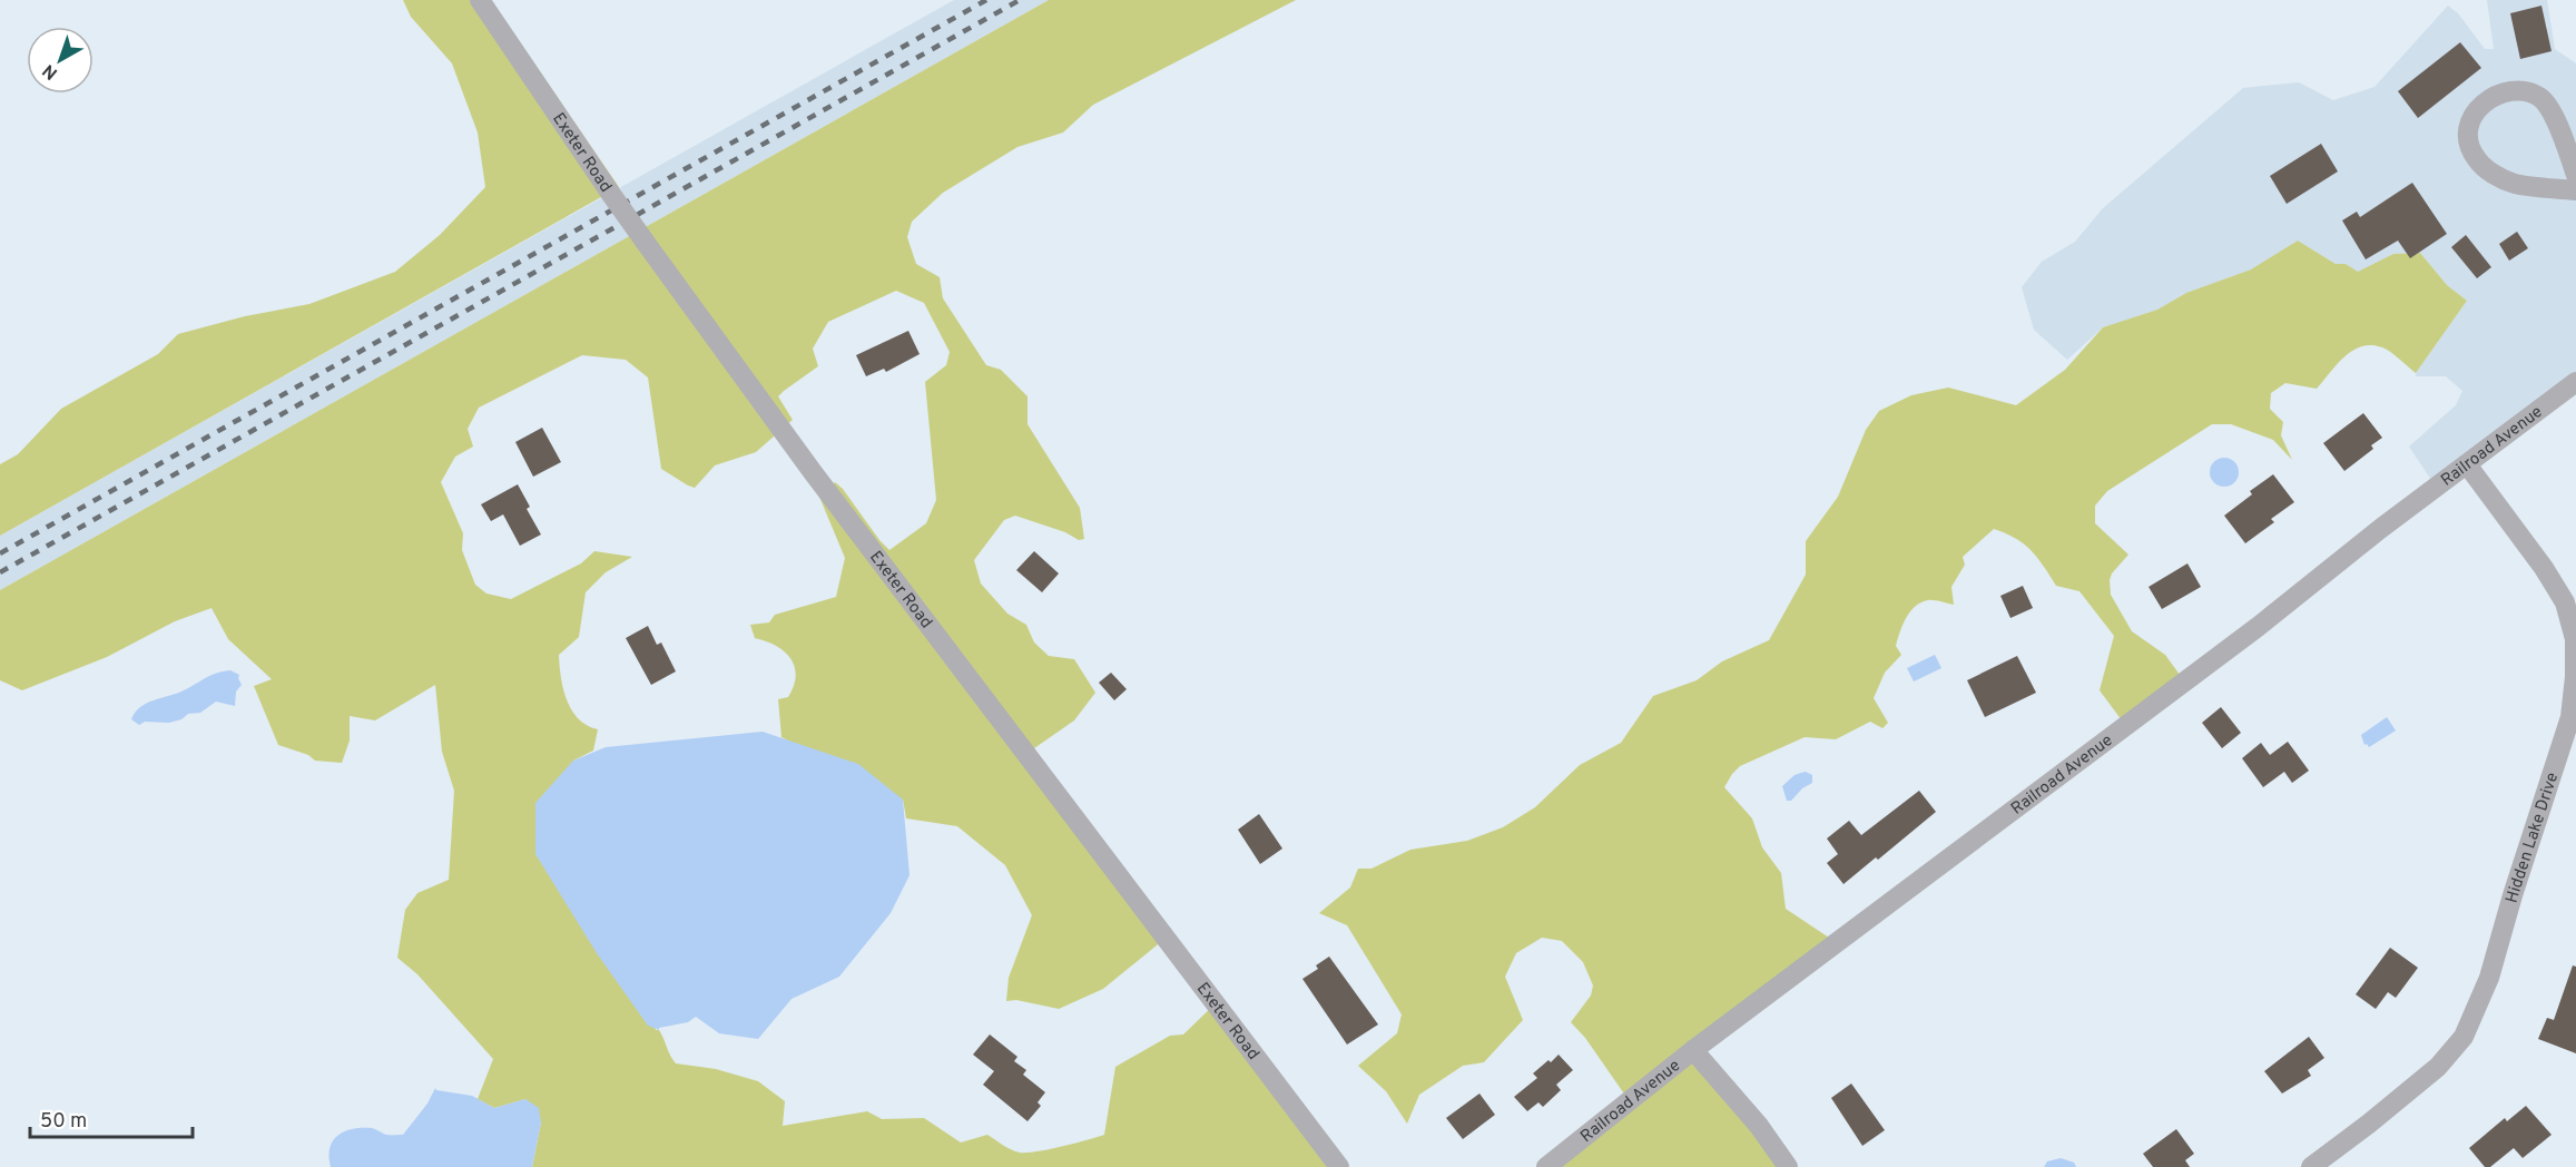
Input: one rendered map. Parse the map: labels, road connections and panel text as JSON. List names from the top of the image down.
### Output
{
  "streets": {
    "street": ["Exeter Road", "Railroad Avenue", "Hidden Lake Drive"]
  },
  "crossings": [
    ["Railroad Avenue", "Hidden Lake Drive"]
  ],
  "scale_bar": "50 m",
  "north": "bottom left"
}
